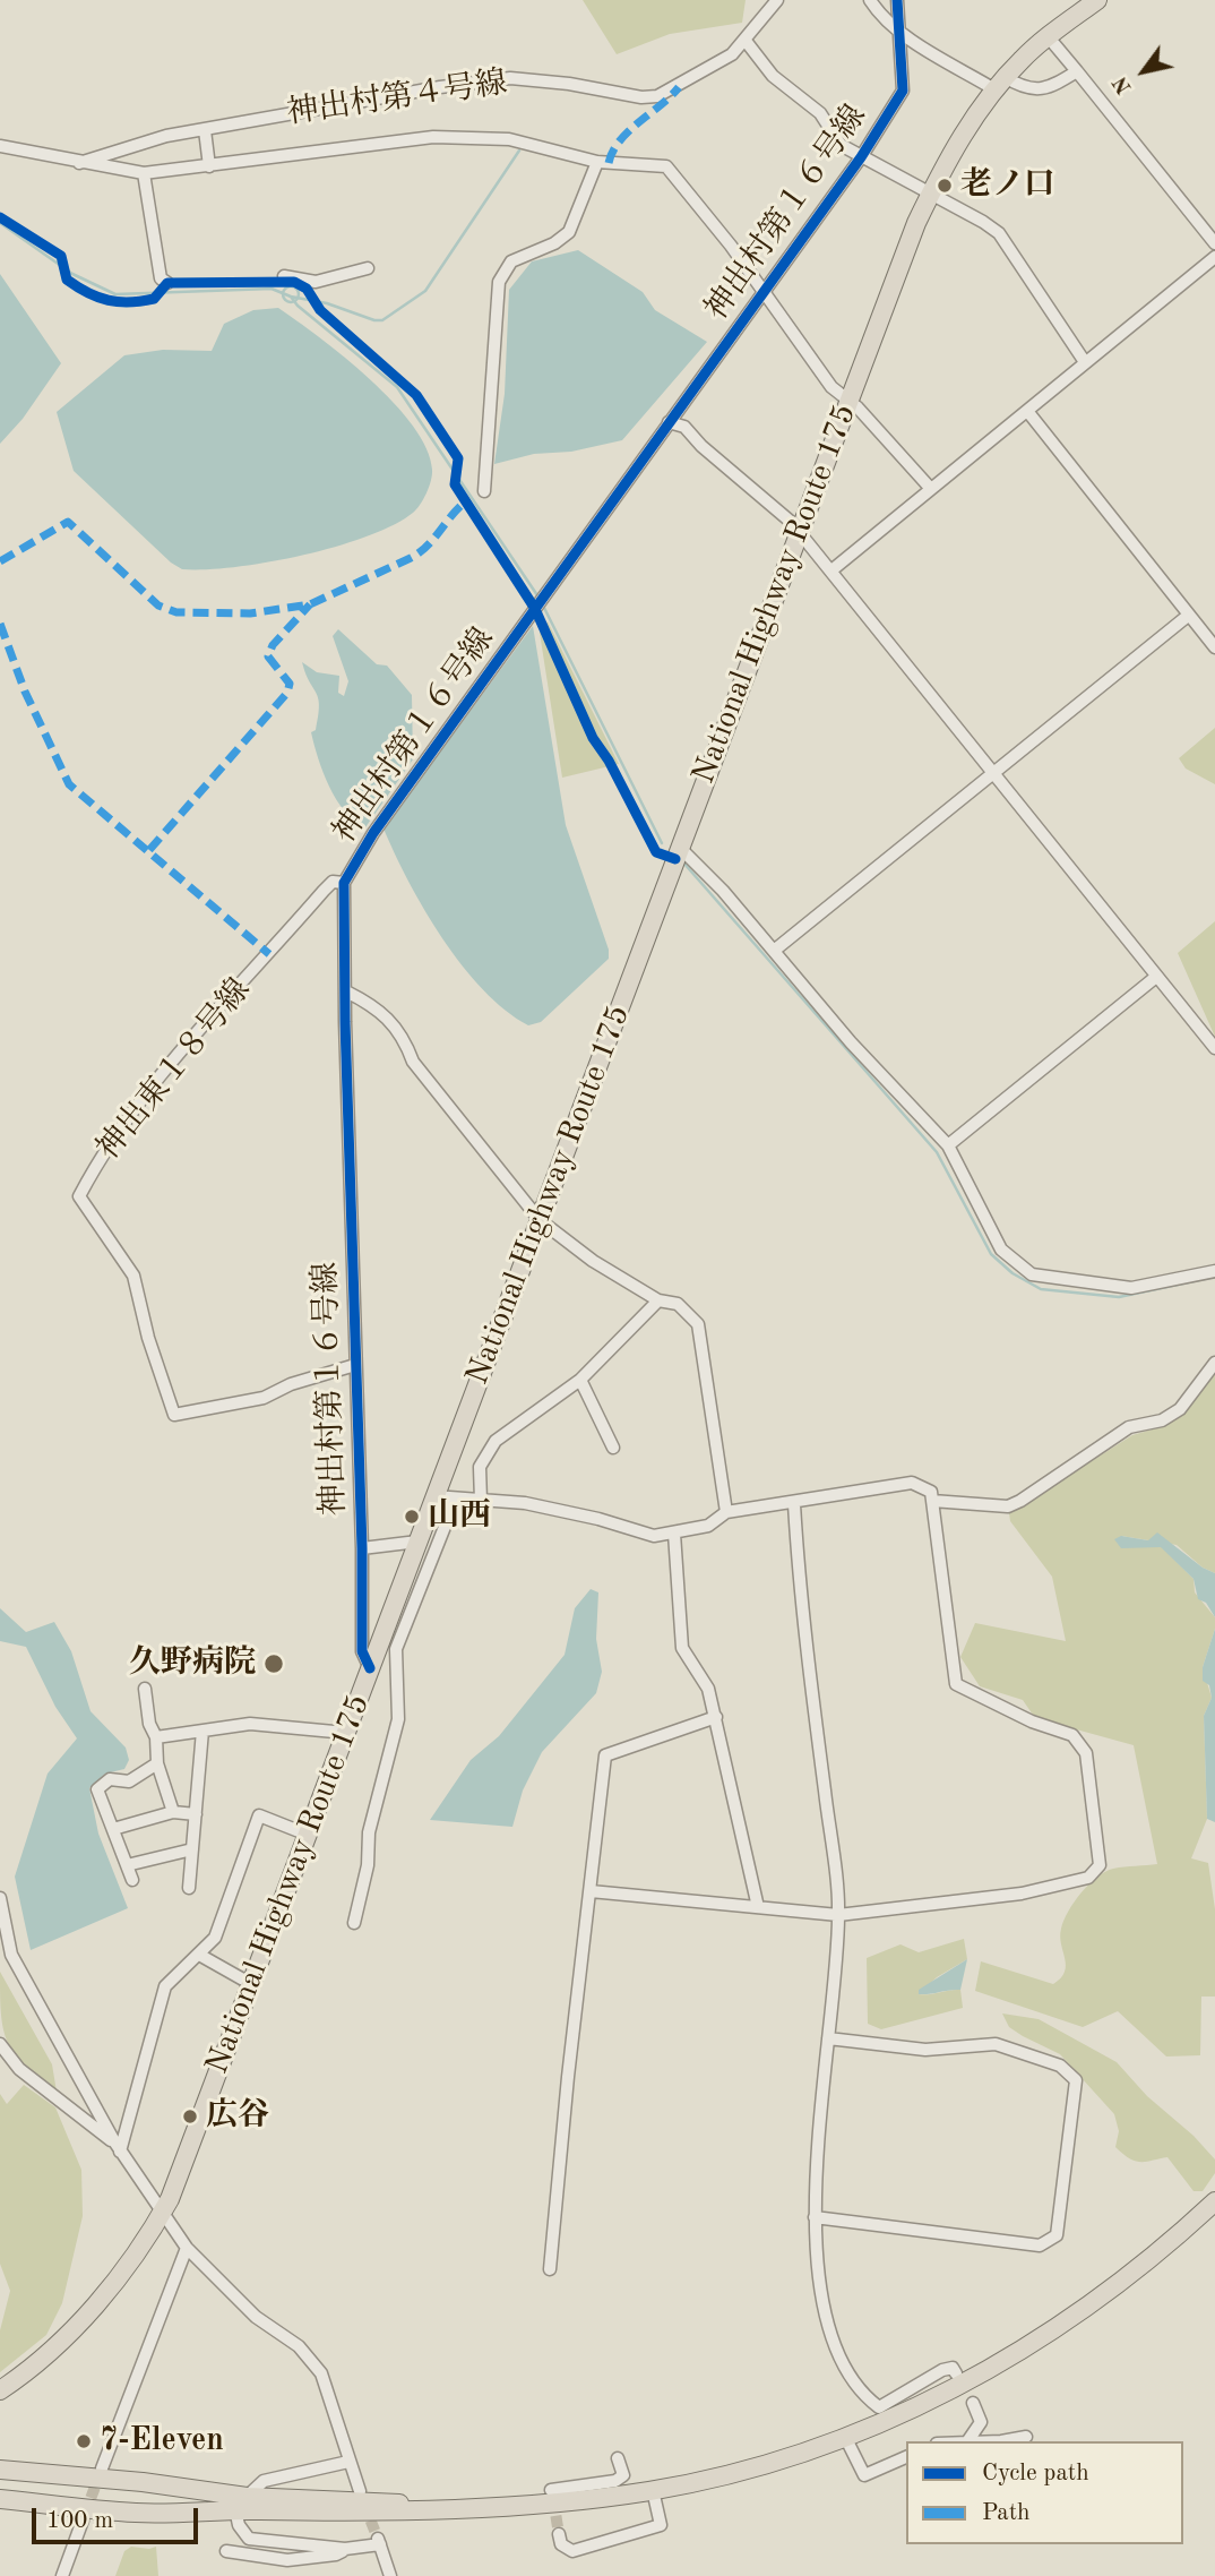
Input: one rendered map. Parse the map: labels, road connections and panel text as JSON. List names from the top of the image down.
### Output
{
  "streets": {
    "highway": ["National Highway Route 175"],
    "street": ["神出村第４号線", "神出村第１６号線", "神出東１８号線"]
  },
  "crossings": [
    ["神出村第１６号線", "National Highway Route 175"],
    ["神出村第１６号線", "神出東１８号線"]
  ],
  "places": [
    "老ノ口",
    "山西",
    "久野病院",
    "広谷",
    "7-Eleven"
  ],
  "legend": ["Cycle path", "Path"],
  "scale_bar": "100 m",
  "north": "bottom left"
}
